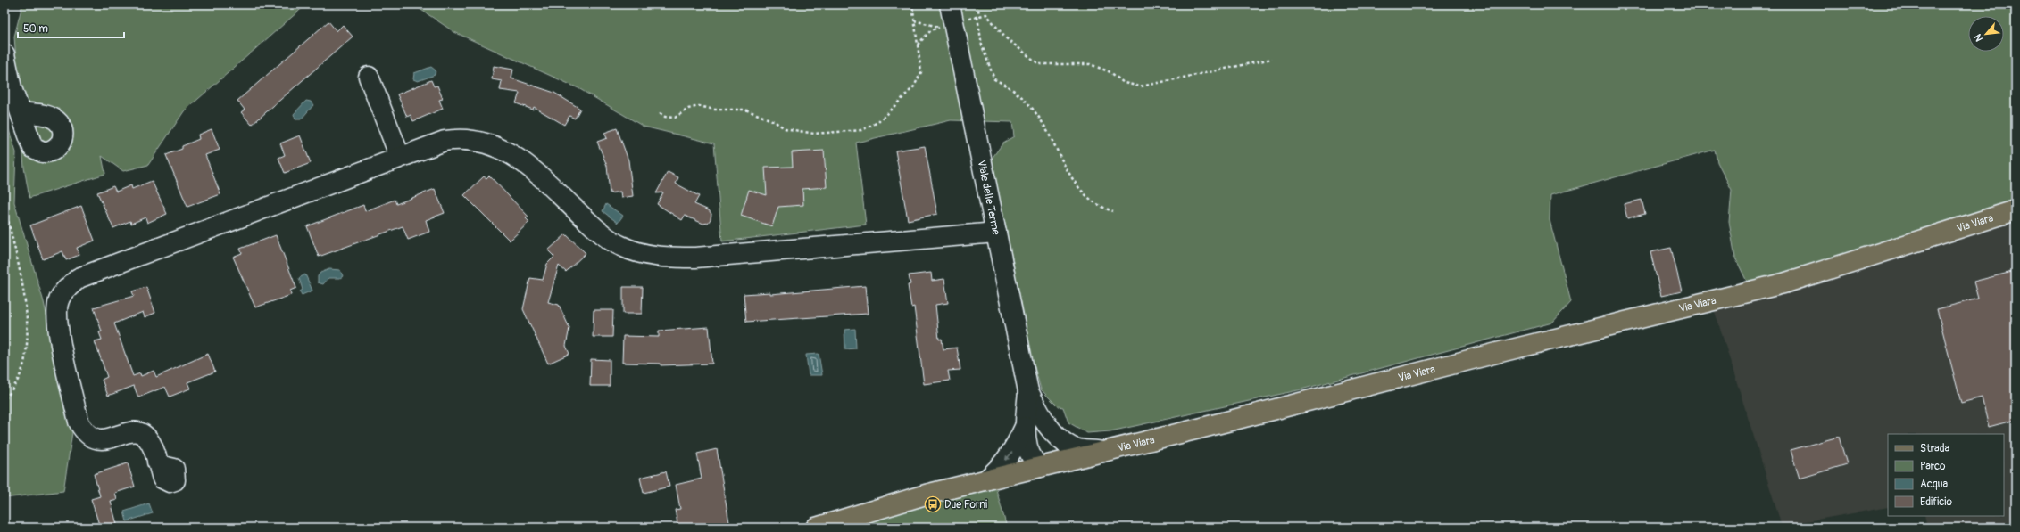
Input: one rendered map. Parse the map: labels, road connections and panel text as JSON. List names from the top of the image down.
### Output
{
  "streets": {
    "main road": ["Via Viara"],
    "street": ["Viale delle Terme"]
  },
  "crossings": [
    ["Viale delle Terme", "Via Viara"]
  ],
  "places": {
    "bus stop": ["Due Forni"]
  },
  "legend": [
    "Strada",
    "Parco",
    "Acqua",
    "Edificio"
  ],
  "scale_bar": "50 m",
  "north": "bottom left"
}
